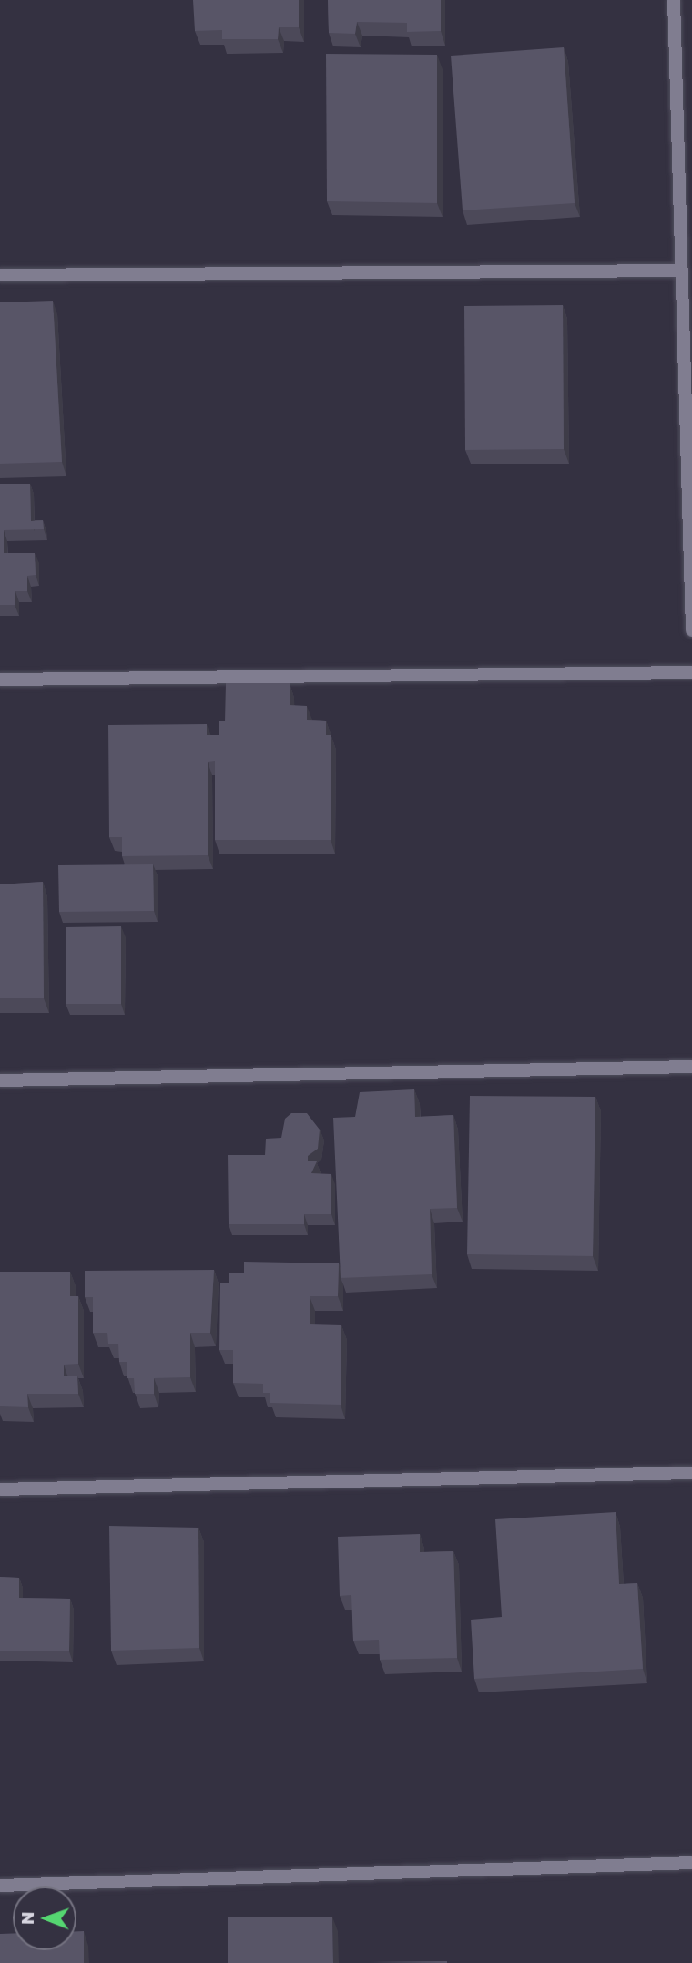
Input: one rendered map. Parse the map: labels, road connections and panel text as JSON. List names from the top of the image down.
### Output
{
  "north": "left"
}
